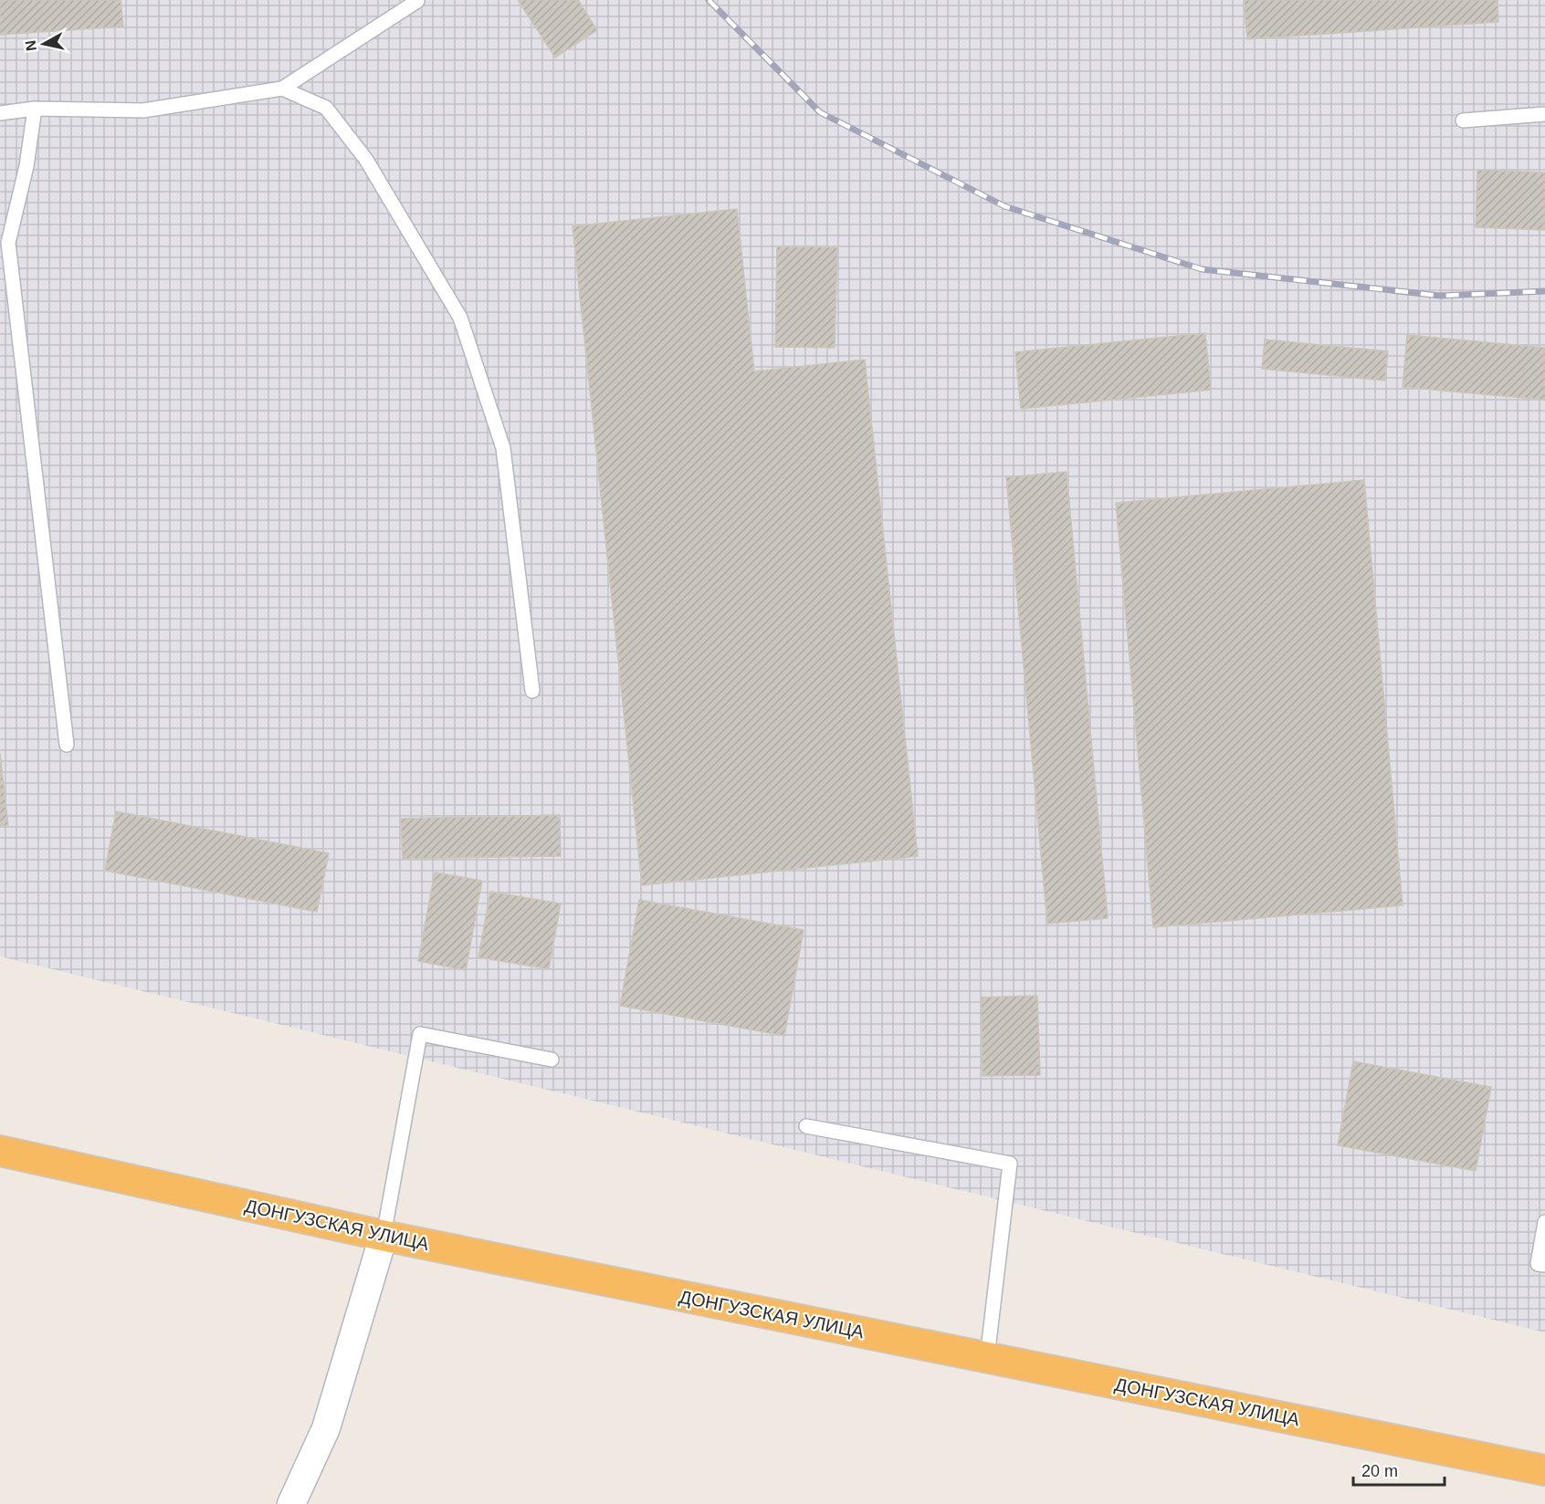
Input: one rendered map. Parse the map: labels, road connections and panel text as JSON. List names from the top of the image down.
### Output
{
  "streets": {
    "highway": ["ДОНГУЗСКАЯ УЛИЦА"]
  },
  "scale_bar": "20 m",
  "north": "left"
}
